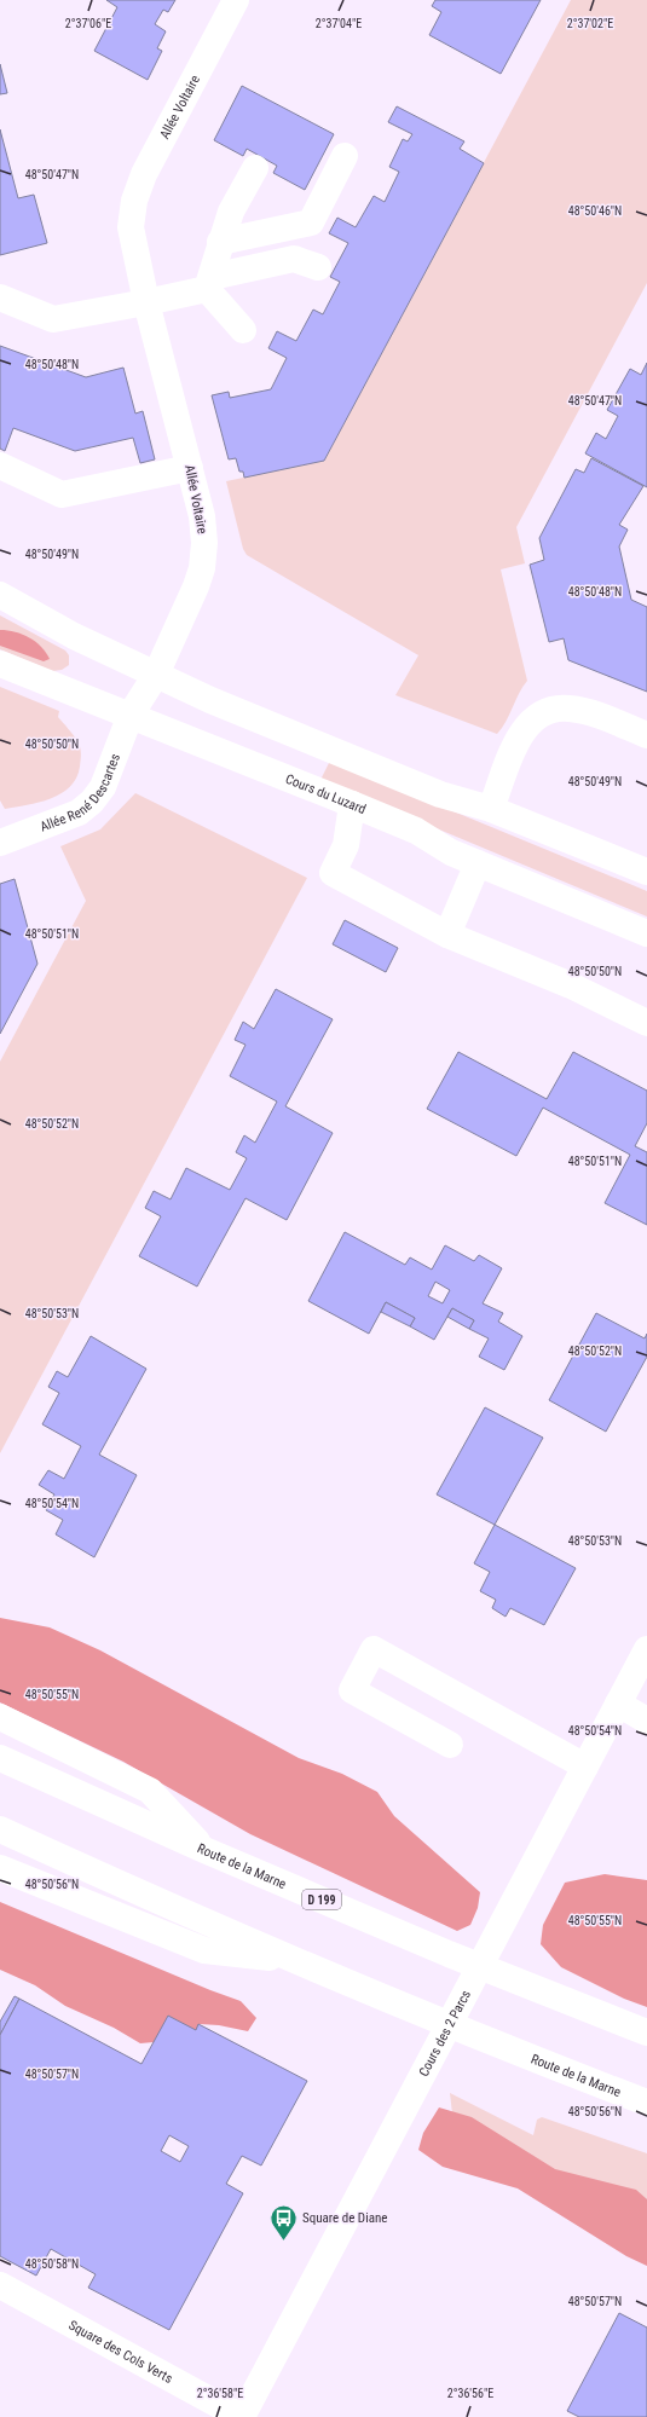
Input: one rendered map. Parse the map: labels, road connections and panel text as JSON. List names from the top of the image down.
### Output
{
  "streets": {
    "main road": [
      "Allée Voltaire",
      "Allée René Descartes",
      "Cours du Luzard",
      "Route de la Marne",
      "D 199",
      "Cours des 2 Parcs",
      "Square des Cols Verts"
    ]
  },
  "crossings": [
    ["Allée Voltaire", "Allée René Descartes"],
    ["Allée Voltaire", "Cours du Luzard"],
    ["Allée René Descartes", "Cours du Luzard"],
    ["Cours des 2 Parcs", "Square des Cols Verts"]
  ],
  "places": {
    "bus stop": ["Square de Diane"]
  },
  "coordinates": [
    "2°37'06\"E",
    "2°37'04\"E",
    "2°37'02\"E",
    "48°50'47\"N",
    "48°50'46\"N",
    "48°50'48\"N",
    "48°50'49\"N",
    "48°50'50\"N",
    "48°50'51\"N",
    "48°50'52\"N",
    "48°50'53\"N",
    "48°50'54\"N",
    "48°50'55\"N",
    "48°50'56\"N",
    "48°50'57\"N",
    "48°50'58\"N",
    "2°36'58\"E",
    "2°36'56\"E"
  ]
}
